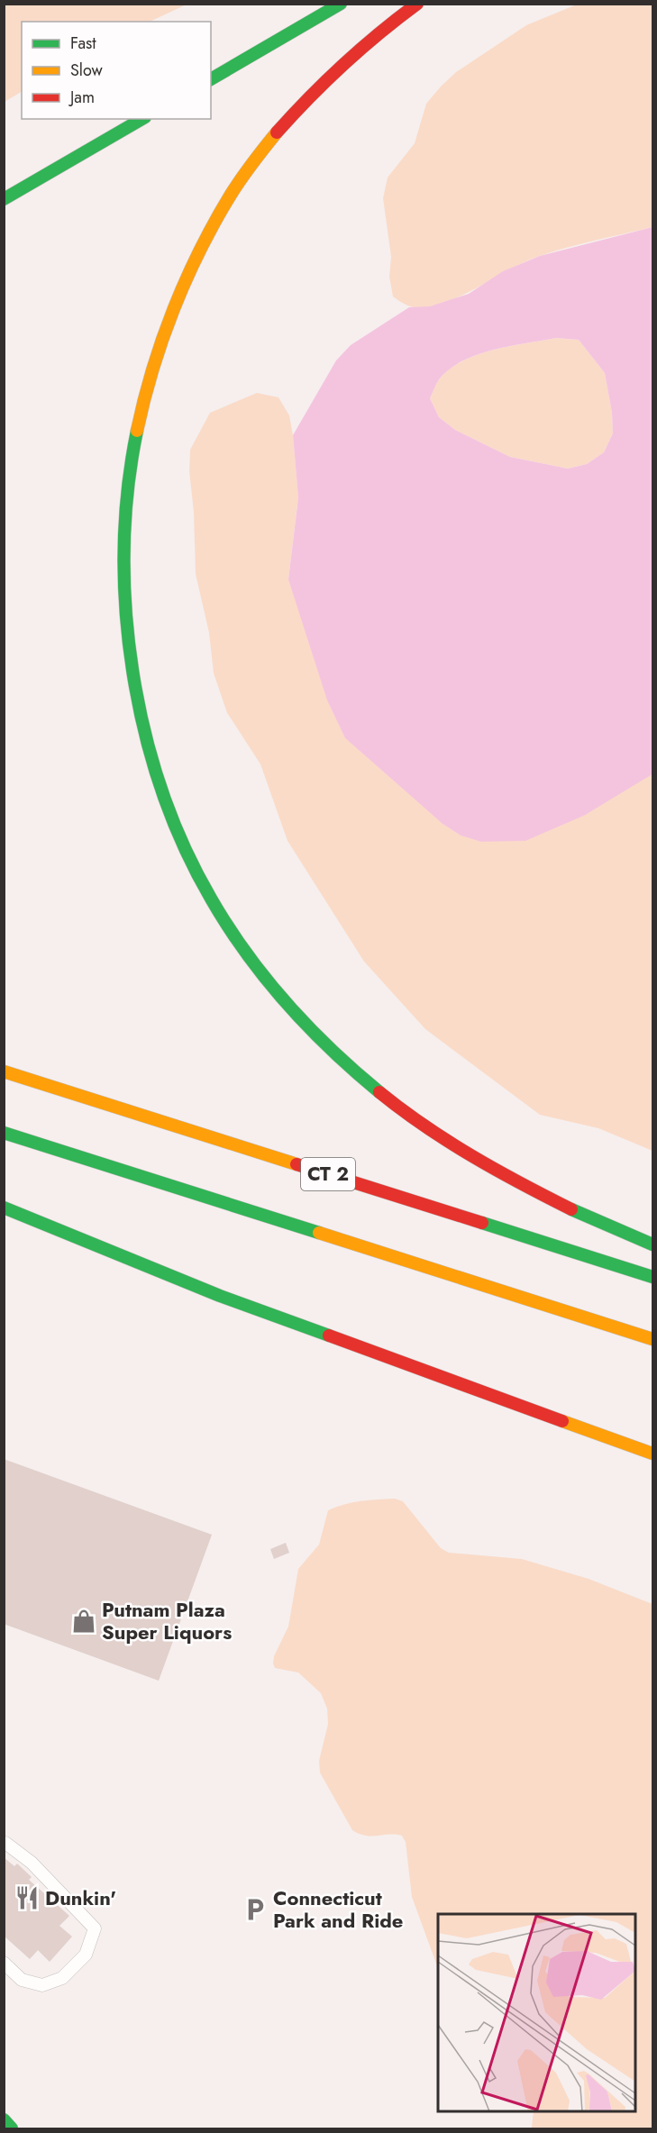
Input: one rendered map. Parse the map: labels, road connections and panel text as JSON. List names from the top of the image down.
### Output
{
  "streets": {
    "main road": ["CT 2"]
  },
  "places": {
    "shop": ["Putnam Plaza Super Liquors"],
    "restaurant": ["Dunkin'"],
    "parking": ["Connecticut Park and Ride"]
  },
  "legend": ["Fast", "Slow", "Jam"]
}
